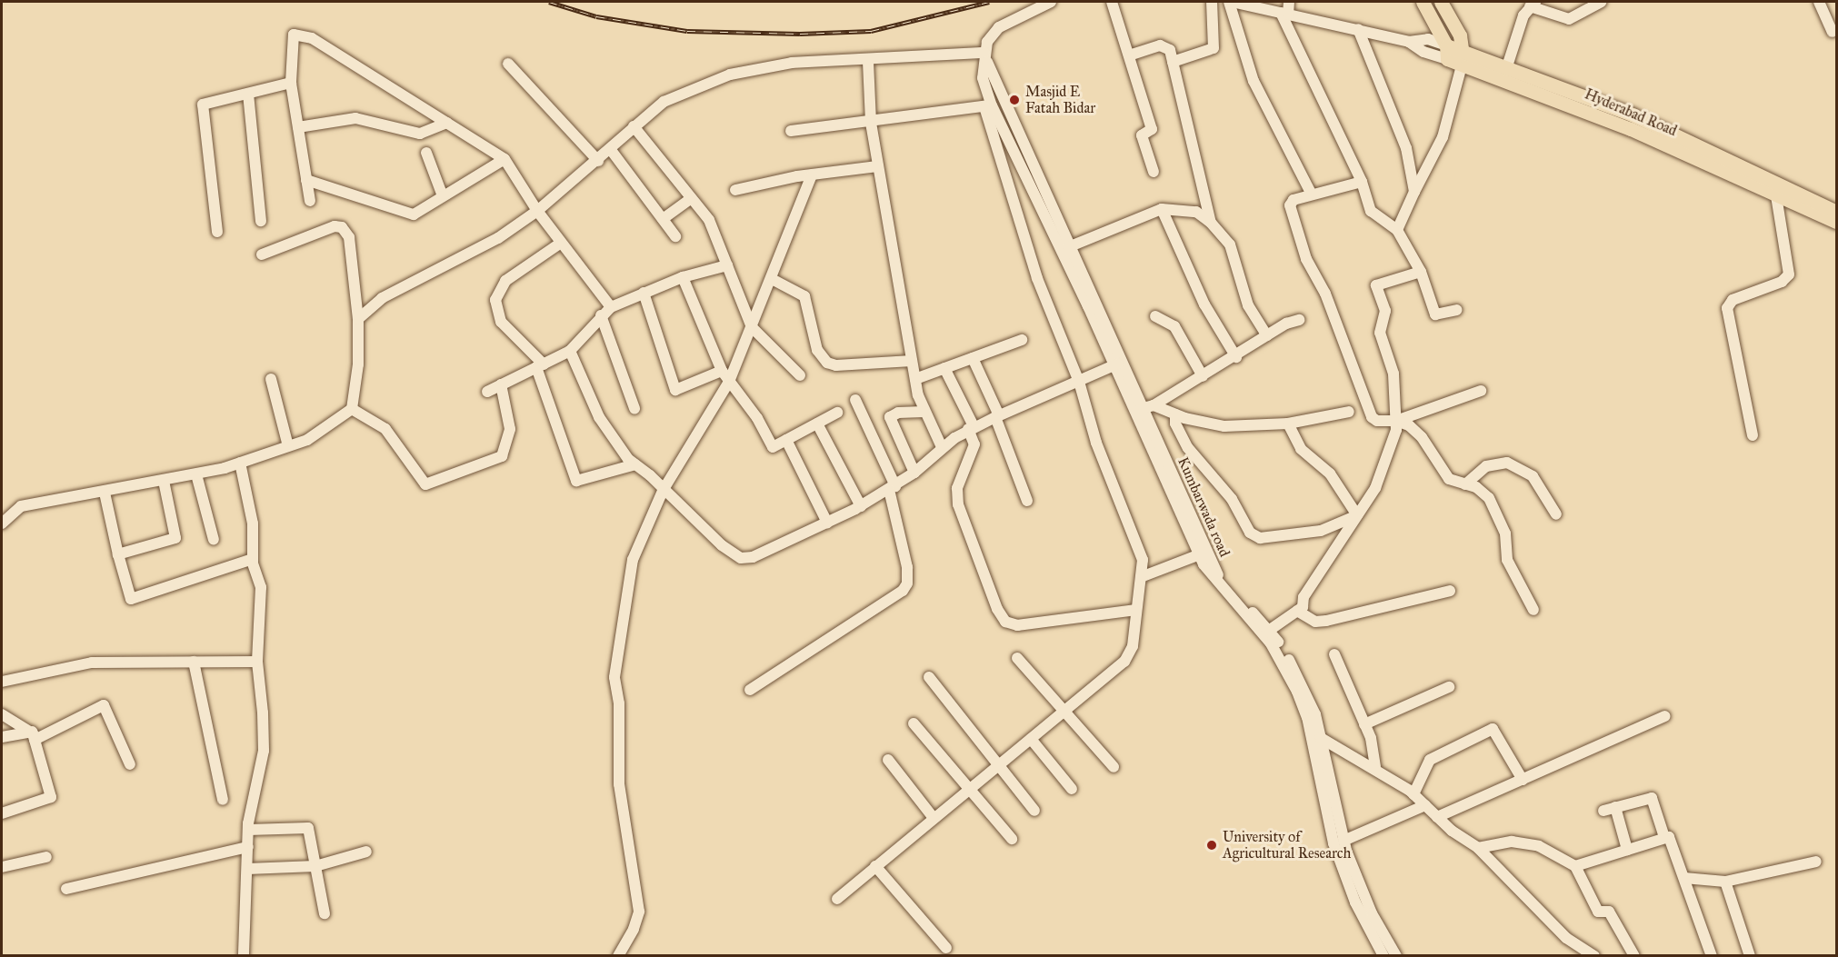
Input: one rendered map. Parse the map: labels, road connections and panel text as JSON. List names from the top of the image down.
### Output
{
  "streets": {
    "main road": ["Hyderabad Road"],
    "street": ["Kumbarwada road"]
  },
  "places": ["Masjid E Fatah Bidar", "University of Agricultural Research"]
}
